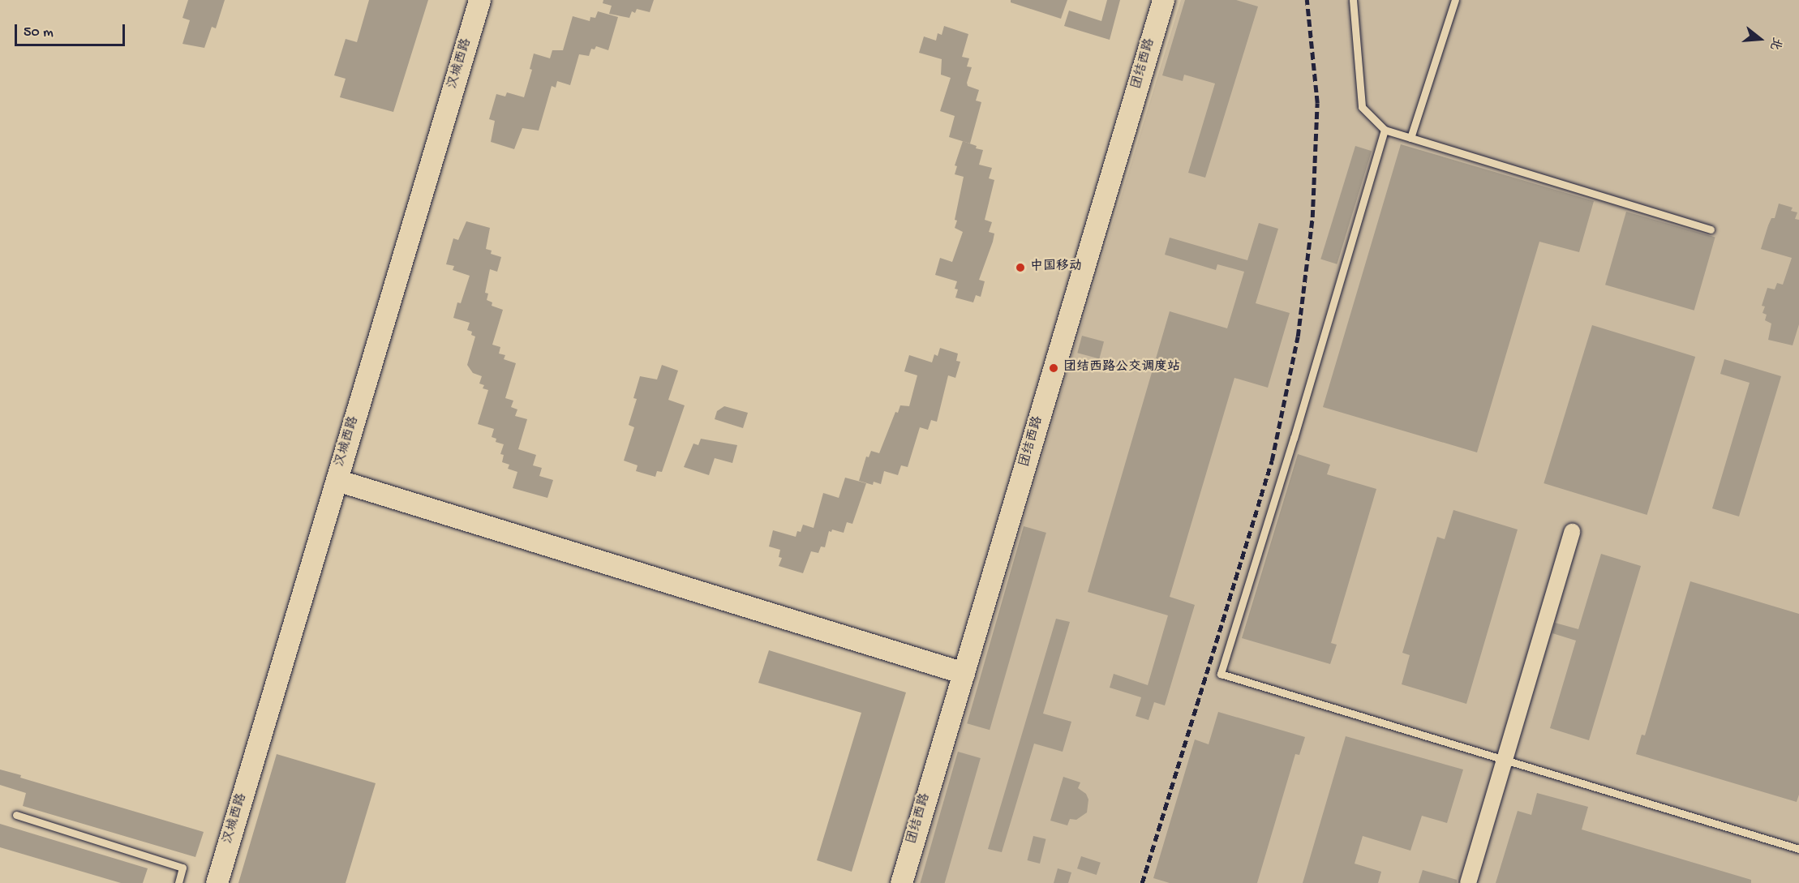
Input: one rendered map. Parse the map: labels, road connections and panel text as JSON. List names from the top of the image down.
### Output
{
  "streets": {
    "street": ["汉城西路", "团结西路"]
  },
  "places": ["中国移动", "团结西路公交调度站"],
  "scale_bar": "50 m",
  "north": "right"
}
